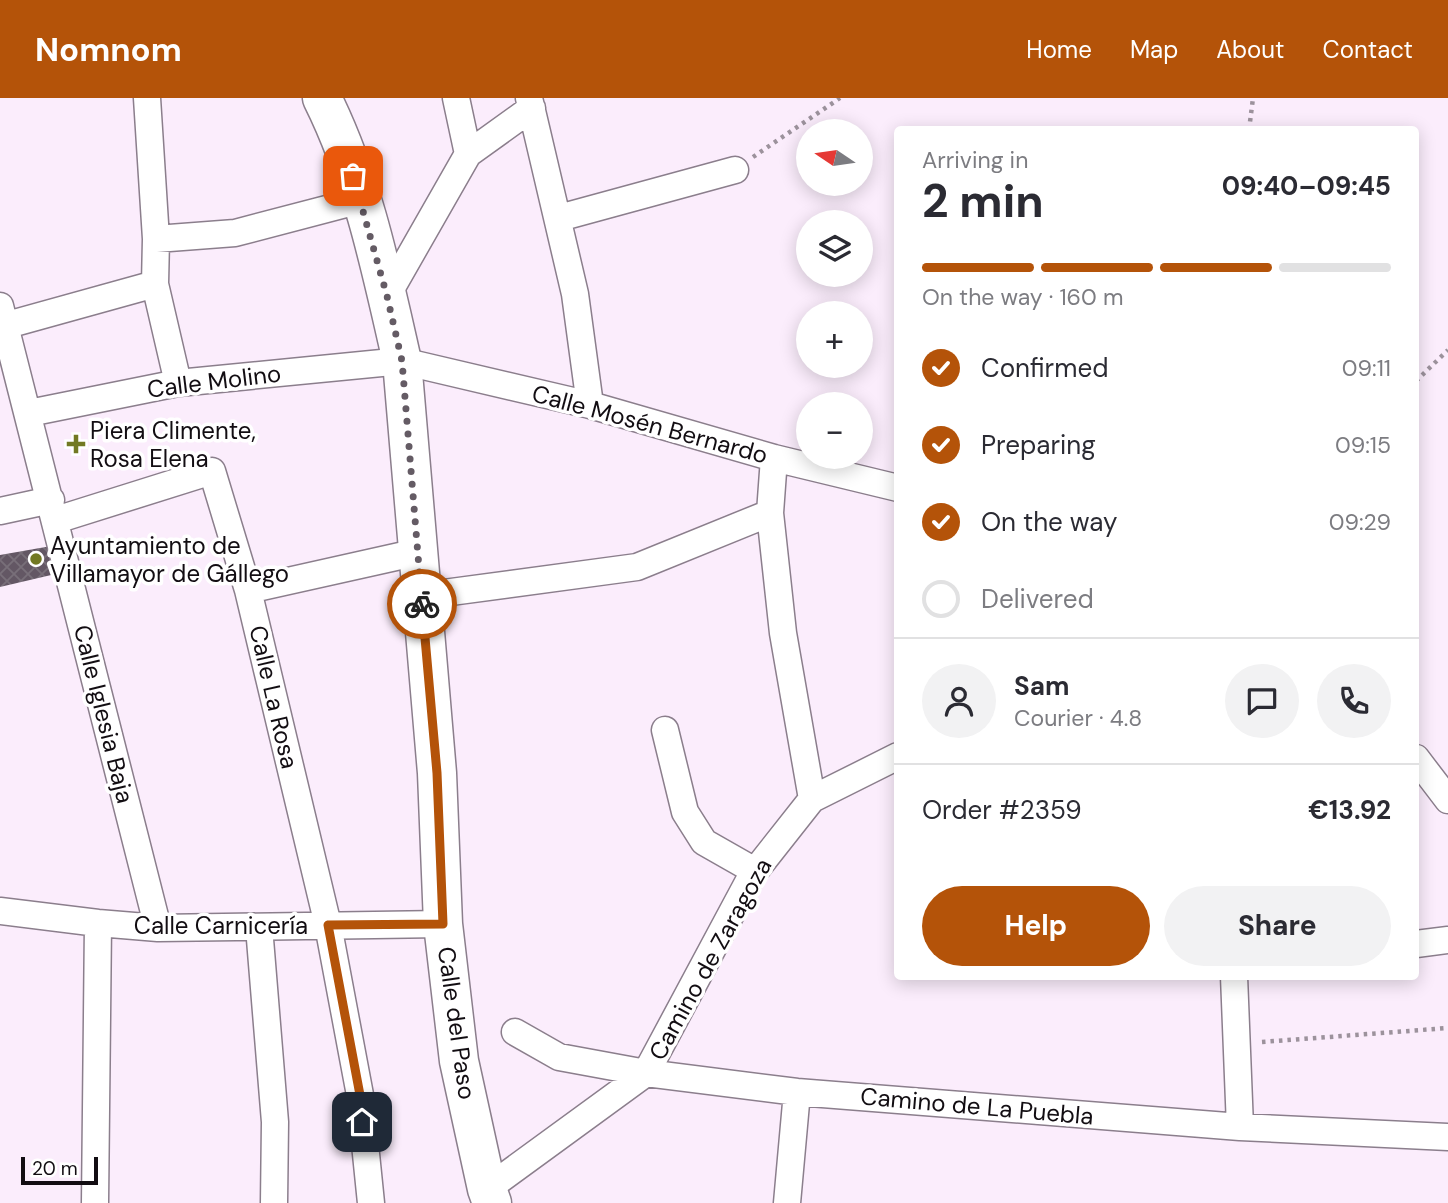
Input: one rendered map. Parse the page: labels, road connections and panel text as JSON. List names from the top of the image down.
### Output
{
  "streets": {
    "main road": ["Calle del Paso"],
    "street": [
      "Calle Molino",
      "Calle Mosén Bernardo",
      "Calle La Rosa",
      "Calle Iglesia Baja",
      "Calle Carnicería",
      "Camino de Zaragoza",
      "Camino de La Puebla"
    ]
  },
  "crossings": [
    ["Calle Molino", "Calle Mosén Bernardo"],
    ["Calle Molino", "Calle Iglesia Baja"],
    ["Calle Molino", "Calle del Paso"],
    ["Calle Mosén Bernardo", "Calle del Paso"],
    ["Calle La Rosa", "Calle Iglesia Baja"],
    ["Calle La Rosa", "Calle Carnicería"],
    ["Calle Iglesia Baja", "Calle Carnicería"],
    ["Calle Carnicería", "Calle del Paso"],
    ["Camino de Zaragoza", "Calle del Paso"],
    ["Camino de Zaragoza", "Camino de La Puebla"]
  ],
  "places": {
    "health": ["Piera Climente, Rosa Elena"],
    "other": ["Ayuntamiento de Villamayor de Gállego"]
  },
  "scale_bar": "20 m",
  "north": "left",
  "page": {
    "header": "Nomnom",
    "nav": [
      "Home",
      "Map",
      "About",
      "Contact"
    ],
    "map_buttons": ["+", "−"],
    "heading": ["2 min", "Arriving in", "09:40–09:45"],
    "panel": [
      "Sam",
      "Courier · 4.8",
      "Order #2359",
      "€13.92"
    ],
    "bar": "On the way · 160 m",
    "list": [
      ["Confirmed", "09:11"],
      ["Preparing", "09:15"],
      ["On the way", "09:29"],
      "Delivered"
    ],
    "buttons": ["Help", "Share"],
    "scale": "20 m"
  }
}
